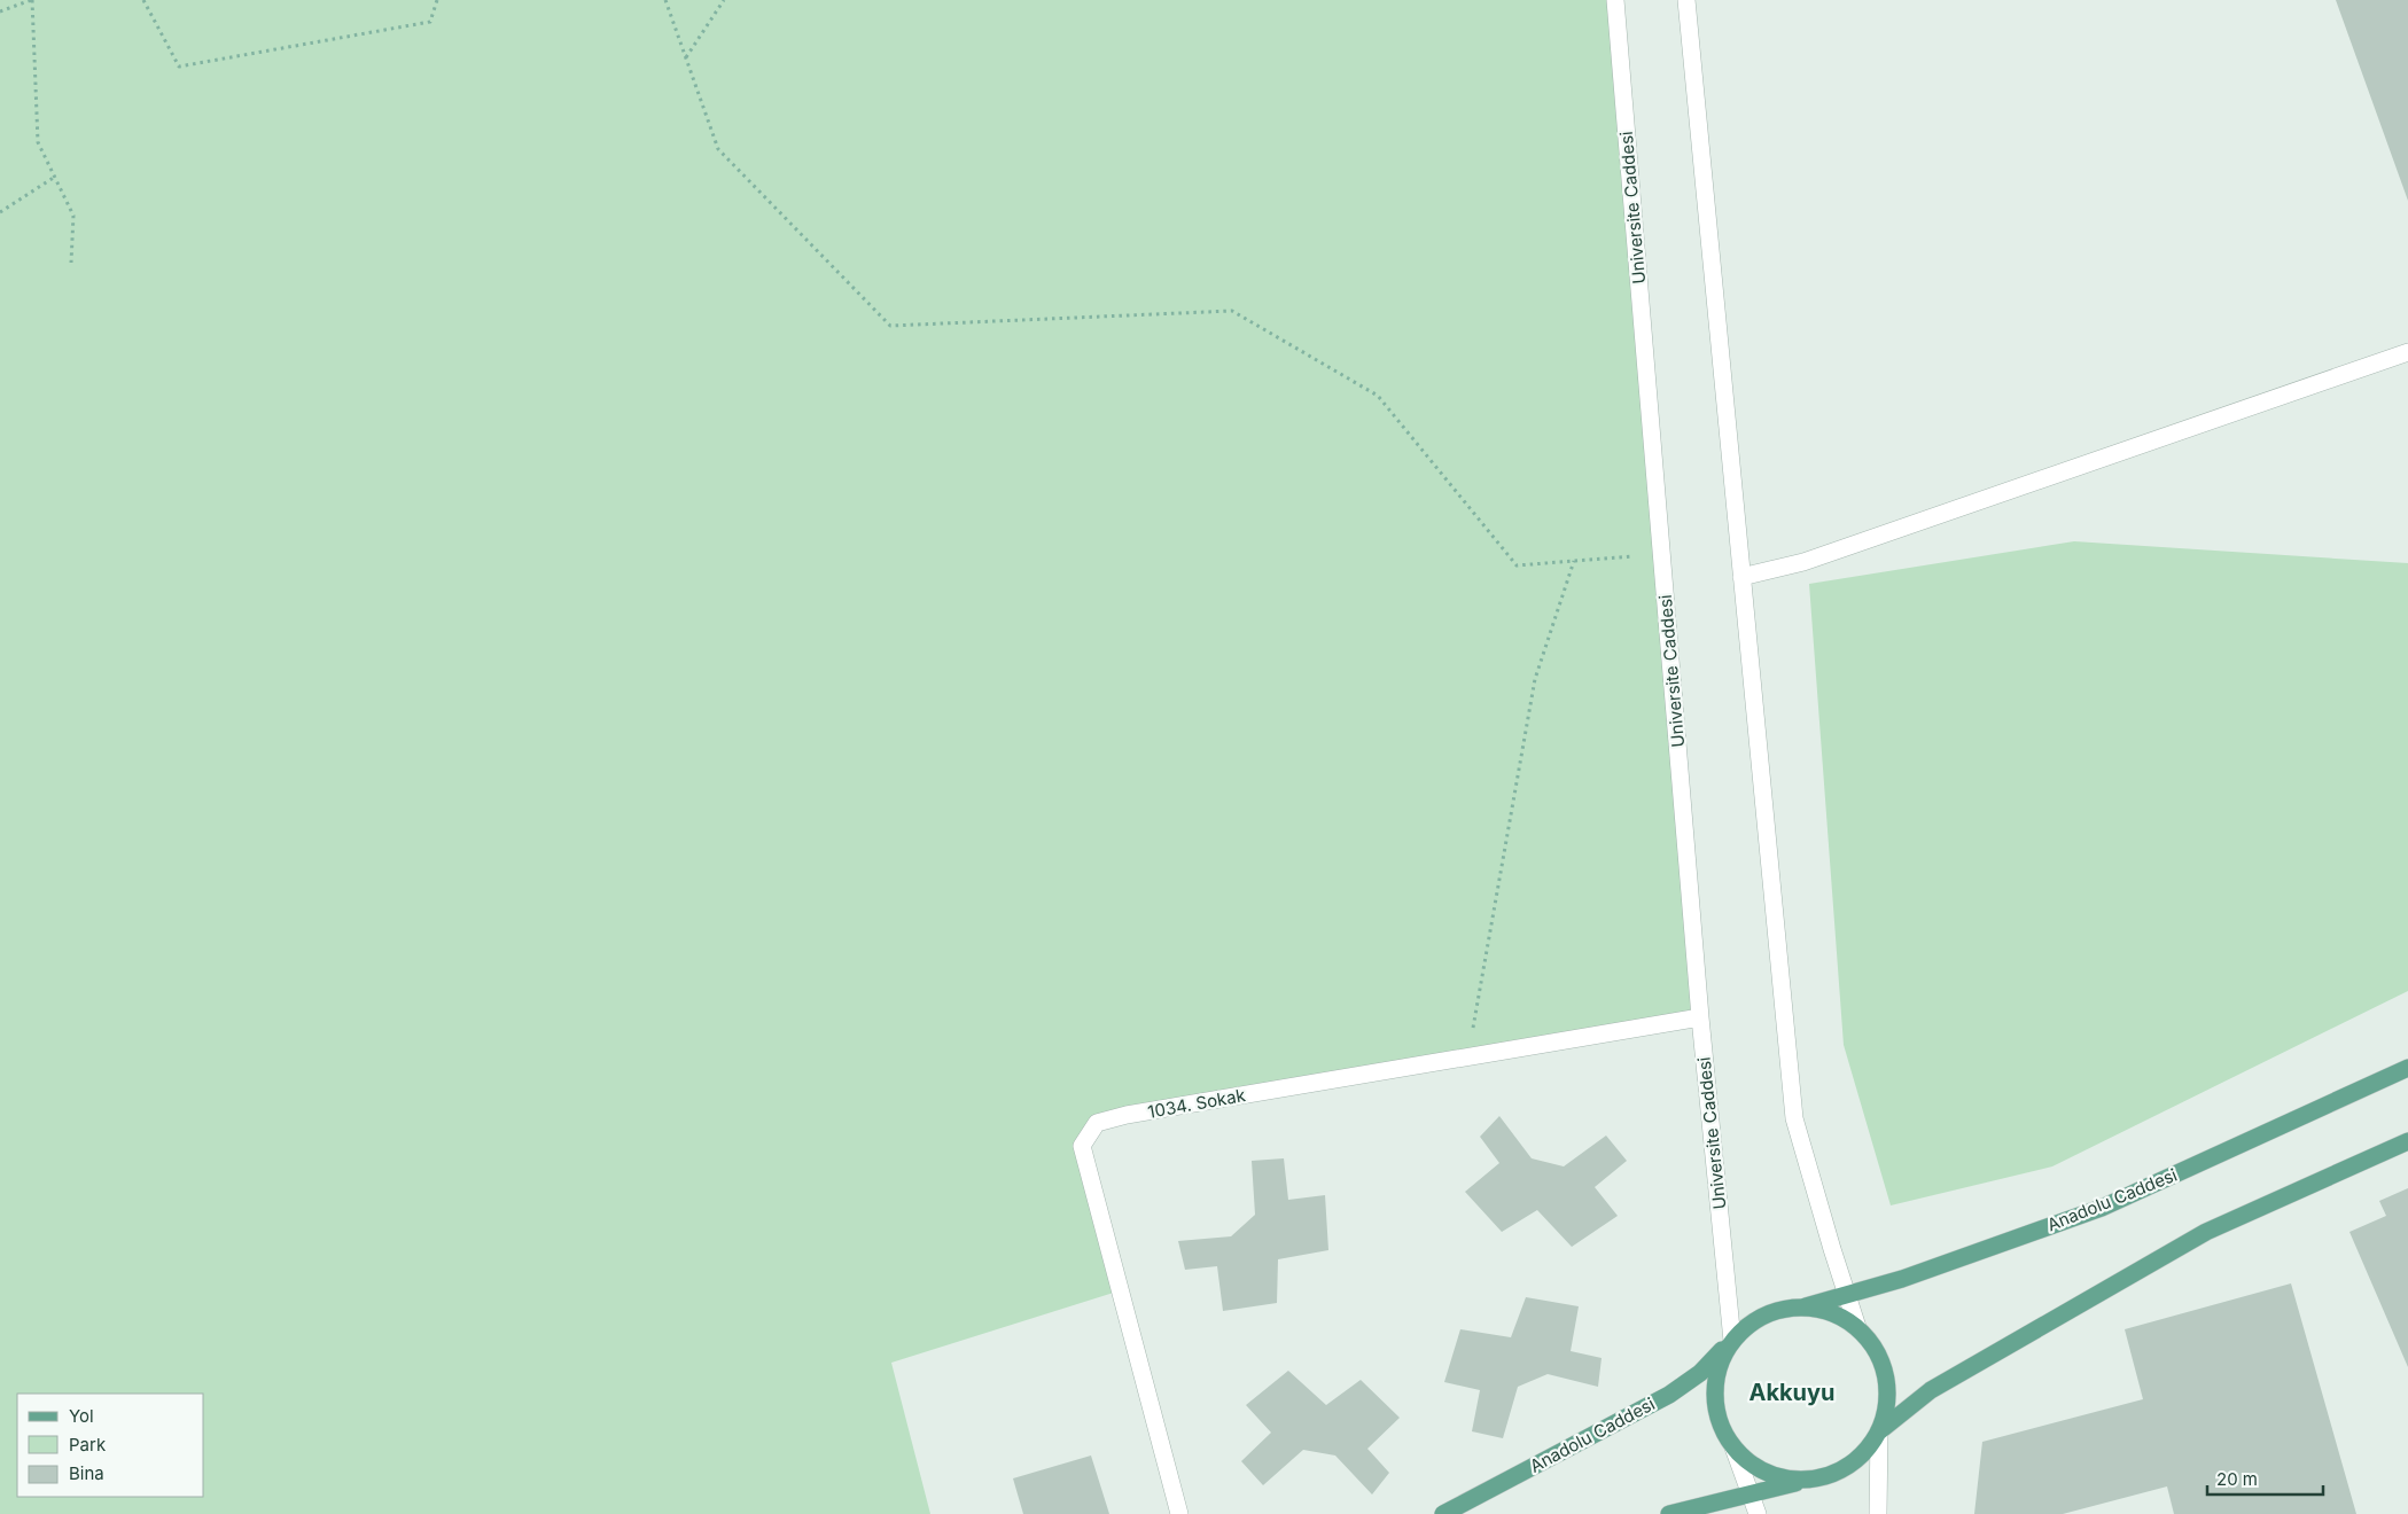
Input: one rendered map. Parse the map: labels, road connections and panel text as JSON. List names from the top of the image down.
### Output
{
  "streets": {
    "main road": ["Anadolu Caddesi"],
    "street": ["Universite Caddesi", "1034. Sokak"]
  },
  "crossings": [
    ["Universite Caddesi", "1034. Sokak"],
    ["Universite Caddesi", "Anadolu Caddesi"]
  ],
  "districts": ["Akkuyu"],
  "legend": ["Yol", "Park", "Bina"],
  "scale_bar": "20 m"
}
